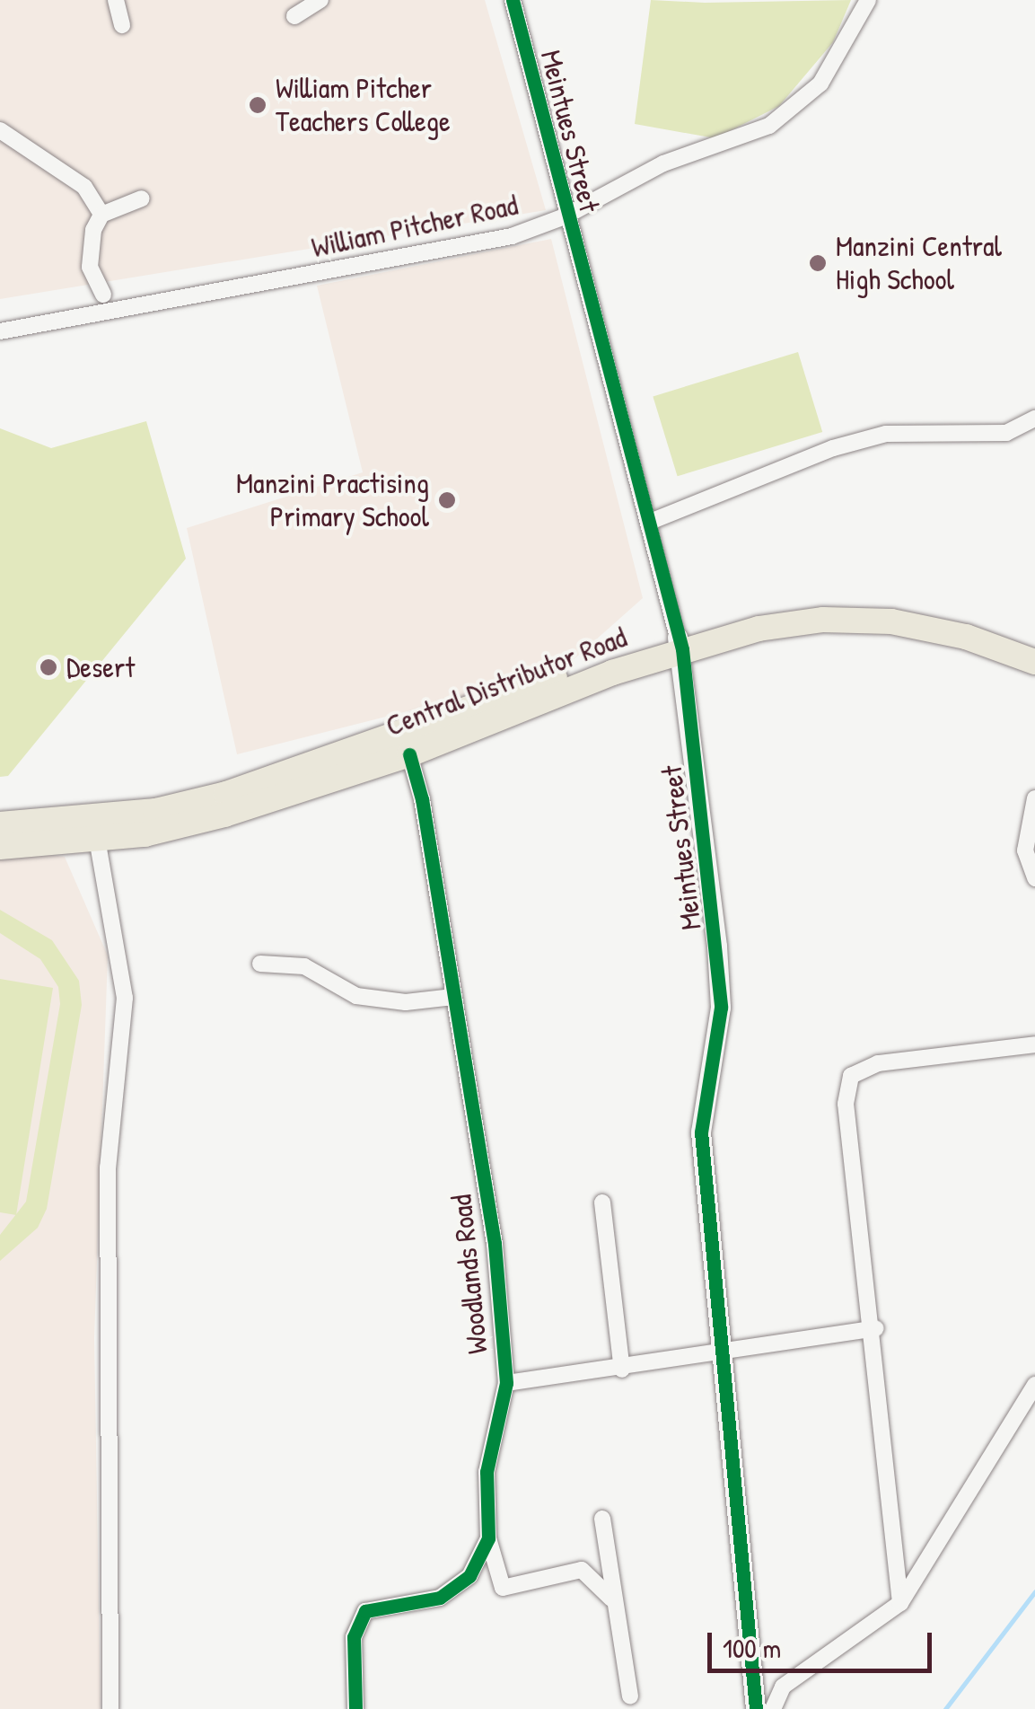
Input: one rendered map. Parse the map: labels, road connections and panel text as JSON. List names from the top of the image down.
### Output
{
  "streets": {
    "highway": ["Central Distributor Road"],
    "street": ["Meintues Street", "William Pitcher Road", "Woodlands Road"]
  },
  "crossings": [
    ["Meintues Street", "William Pitcher Road"],
    ["Meintues Street", "Central Distributor Road"],
    ["Central Distributor Road", "Woodlands Road"]
  ],
  "places": [
    "William Pitcher Teachers College",
    "Manzini Central High School",
    "Manzini Practising Primary School",
    "Desert"
  ],
  "scale_bar": "100 m"
}
